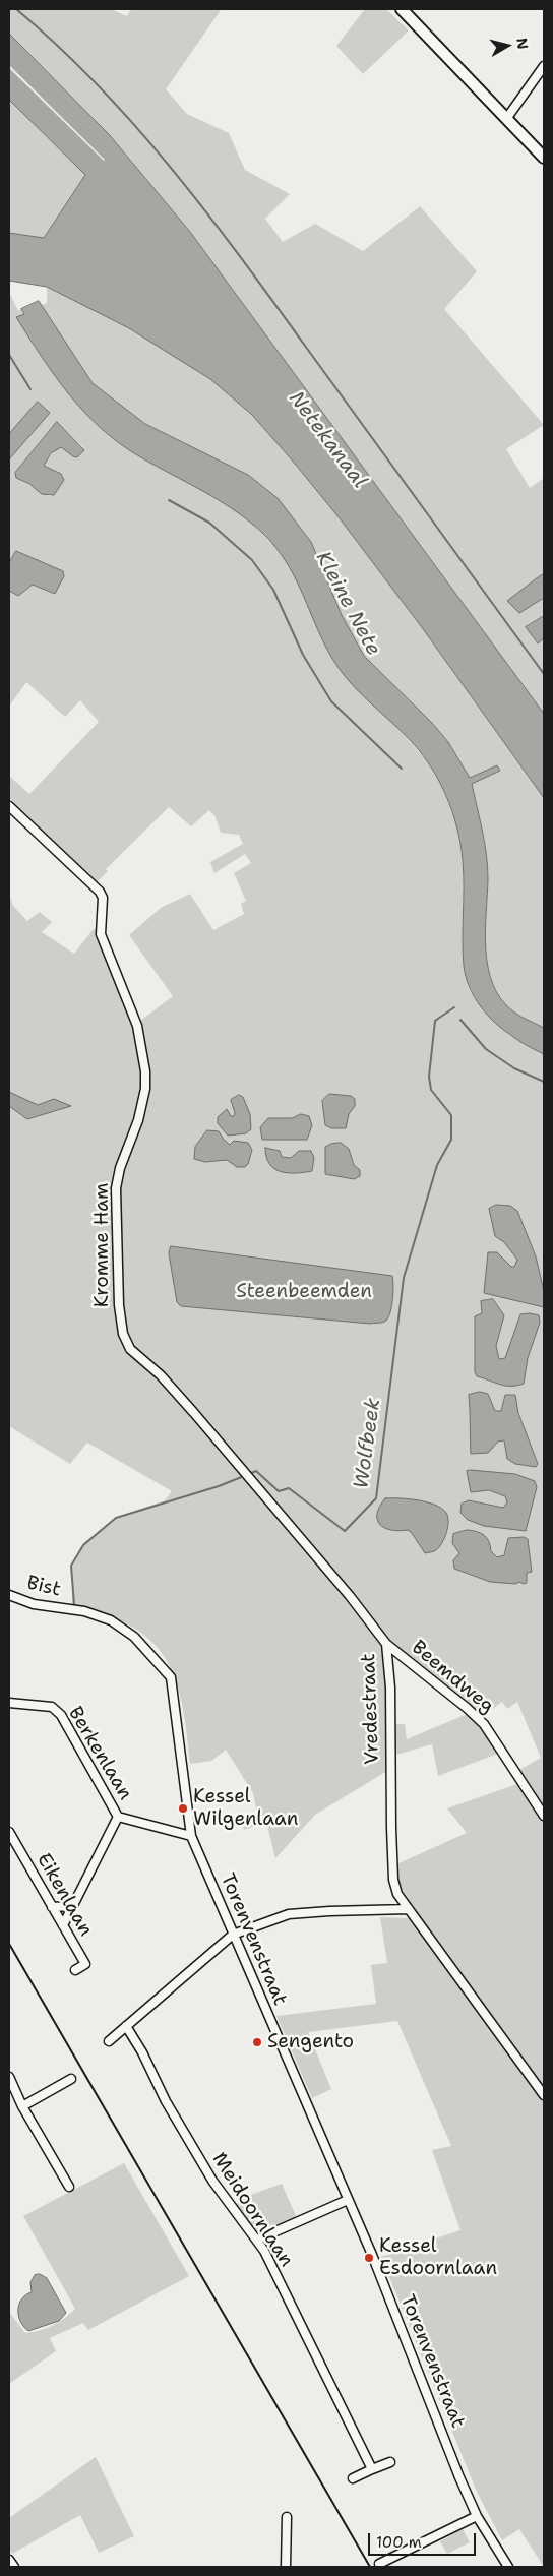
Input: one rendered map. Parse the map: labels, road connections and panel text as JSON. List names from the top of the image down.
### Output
{
  "streets": {
    "street": [
      "Kromme Ham",
      "Bist",
      "Beemdweg",
      "Vredestraat",
      "Berkenlaan",
      "Eikenlaan",
      "Torenvenstraat",
      "Meidoornlaan"
    ]
  },
  "crossings": [
    ["Kromme Ham", "Vredestraat"],
    ["Bist", "Torenvenstraat"],
    ["Beemdweg", "Vredestraat"],
    ["Berkenlaan", "Torenvenstraat"]
  ],
  "water": ["Netekanaal", "Kleine Nete", "Wolfbeek"],
  "parks": ["Steenbeemden"],
  "places": ["Kessel Wilgenlaan", "Sengento", "Kessel Esdoornlaan"],
  "scale_bar": "100 m",
  "north": "right"
}
